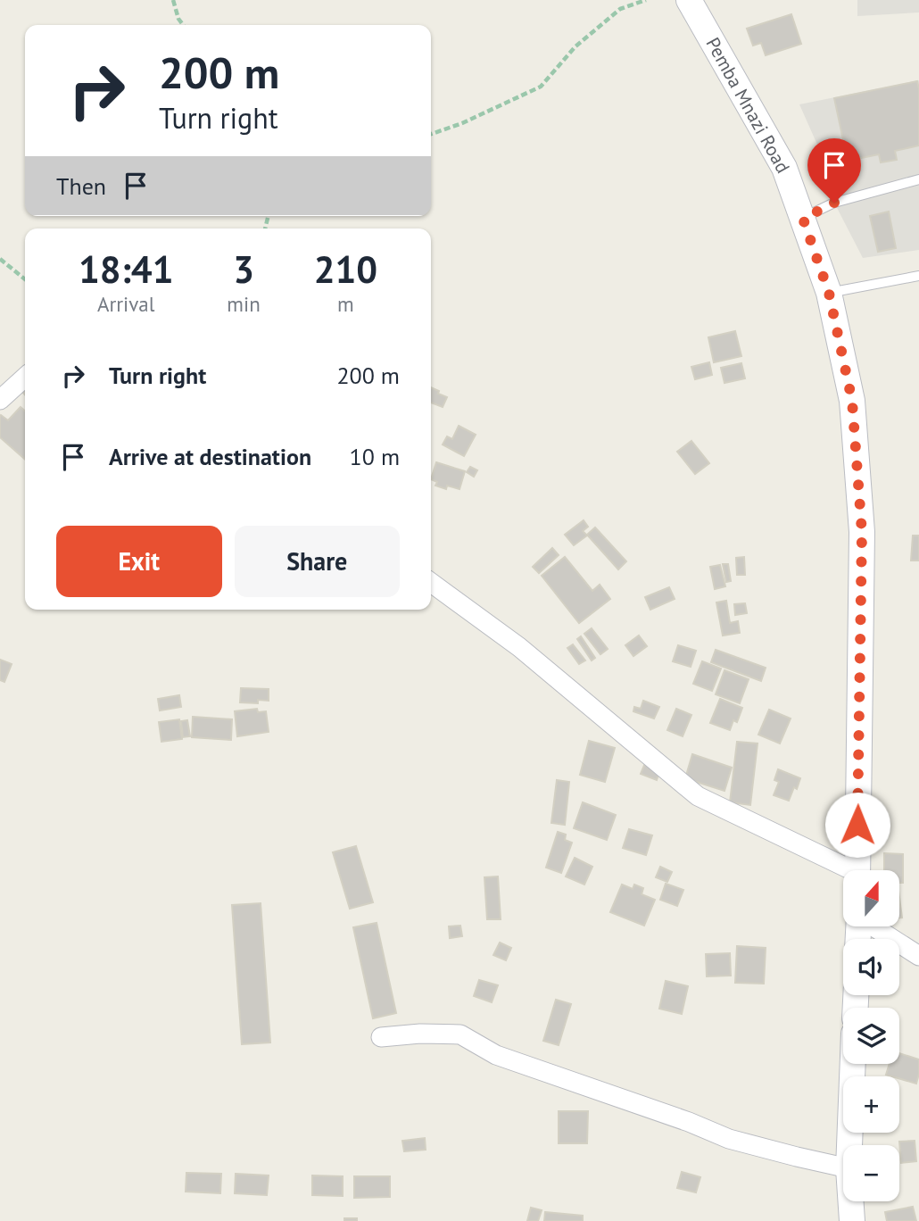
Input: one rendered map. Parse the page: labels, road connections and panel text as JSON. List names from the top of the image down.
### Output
{
  "streets": {
    "main road": ["Pemba Mnazi Road"]
  },
  "north": "top",
  "page": {
    "turn": ["200 m", "Turn right"],
    "then": "Then",
    "eta": [
      "18:41",
      "Arrival",
      "3",
      "min",
      "210",
      "m"
    ],
    "list": [
      {
        "name": "Turn right",
        "value": "200 m"
      },
      {
        "name": "Arrive at destination",
        "value": "10 m"
      }
    ],
    "buttons": ["Exit", "Share"],
    "map_buttons": ["+", "−"]
  }
}
